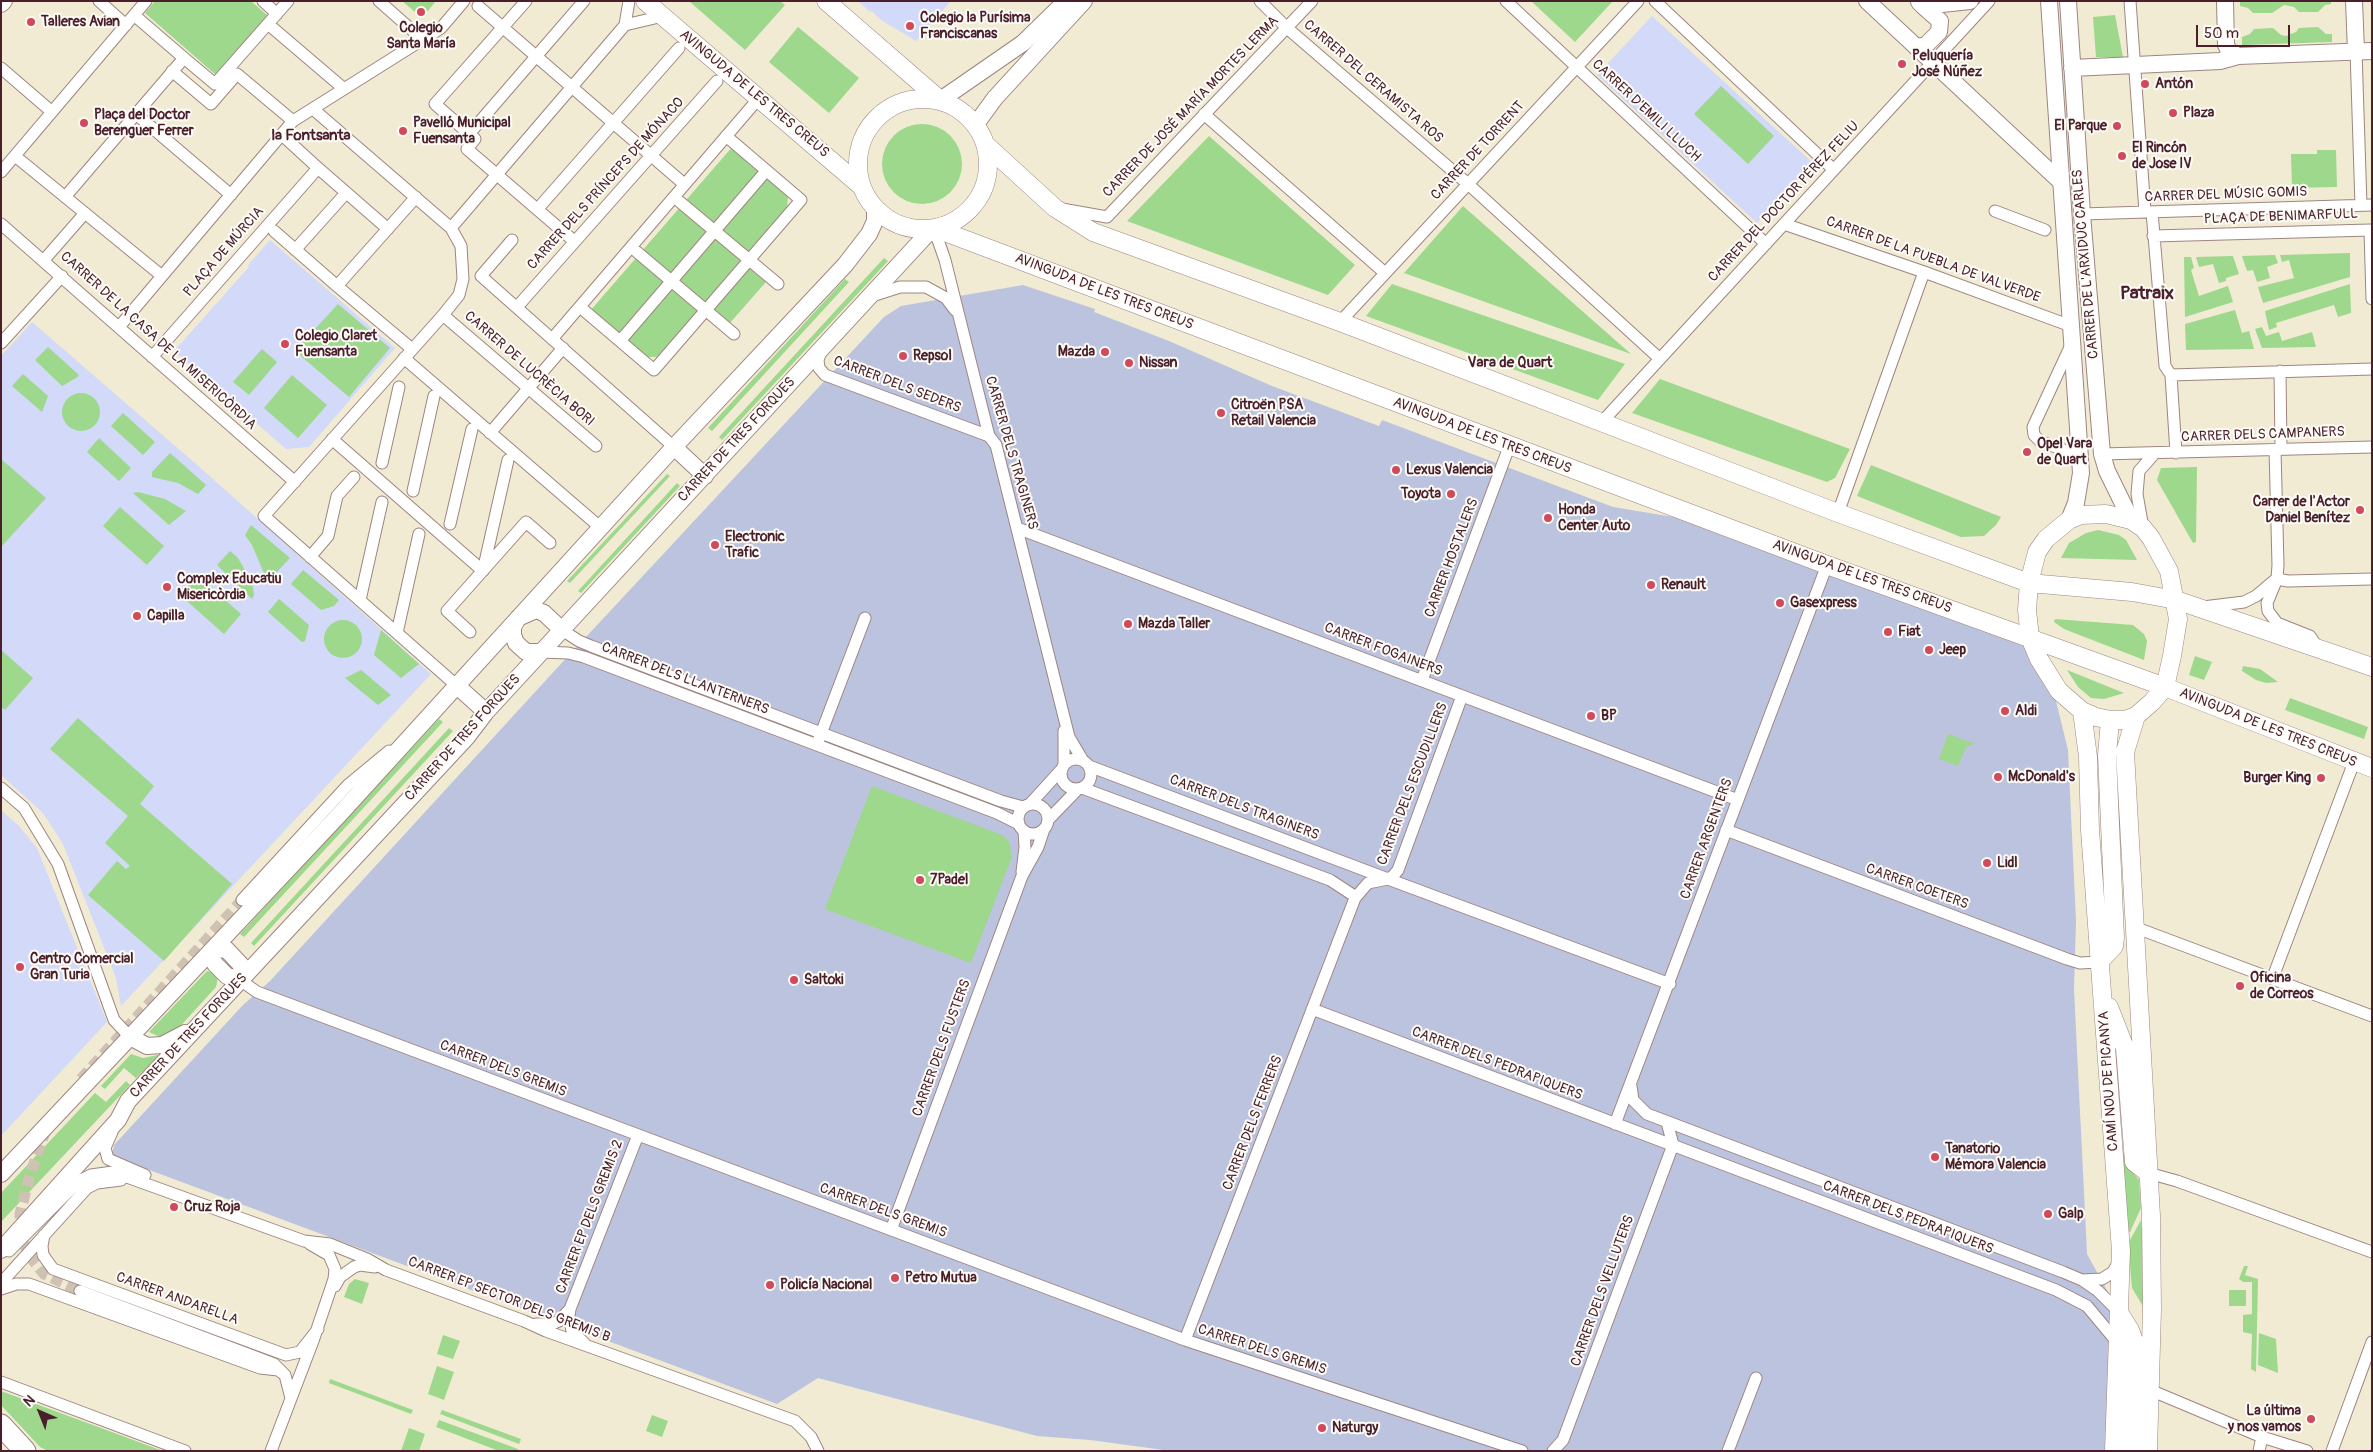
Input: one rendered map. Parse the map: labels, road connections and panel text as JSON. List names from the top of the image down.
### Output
{
  "streets": {
    "main road": [
      "AVINGUDA DE LES TRES CREUS",
      "CARRER DE L'ARXIDUC CARLES",
      "CARRER DE TRES FORQUES",
      "CAMÍ NOU DE PICANYA"
    ],
    "street": [
      "CARRER DEL CERAMISTA ROS",
      "CARRER DE JOSÉ MARÍA MORTES LERMA",
      "CARRER D'EMILI LLUCH",
      "CARRER DE TORRENT",
      "CARRER DELS PRÍNCEPS DE MÓNACO",
      "CARRER DEL MÚSIC GOMIS",
      "CARRER DEL DOCTOR PÉREZ FELIU",
      "PLAÇA DE BENIMARFULL",
      "PLAÇA DE MÚRCIA",
      "CARRER DE LA PUEBLA DE VALVERDE",
      "CARRER DE LA CASA DE LA MISERICÒRDIA",
      "CARRER DE LUCRÈCIA BORI",
      "CARRER DELS SEDERS",
      "CARRER DELS CAMPANERS",
      "CARRER DELS TRAGINERS",
      "CARRER HOSTALERS",
      "CARRER FOGAINERS",
      "CARRER DELS LLANTERNERS",
      "CARRER DELS ESCUDILLERS",
      "CARRER ARGENTERS",
      "CARRER COETERS",
      "CARRER DELS FUSTERS",
      "CARRER DELS PEDRAPIQUERS",
      "CARRER DELS GREMIS",
      "CARRER DELS FERRERS",
      "CARRER EP DELS GREMIS 2",
      "CARRER DELS VELLUTERS",
      "CARRER ANDARELLA",
      "CARRER EP SECTOR DELS GREMIS B"
    ]
  },
  "crossings": [
    ["CARRER DEL CERAMISTA ROS", "CARRER DE JOSÉ MARÍA MORTES LERMA"],
    ["CARRER DEL CERAMISTA ROS", "CARRER DE TORRENT"],
    ["AVINGUDA DE LES TRES CREUS", "CARRER DE L'ARXIDUC CARLES"],
    ["AVINGUDA DE LES TRES CREUS", "CARRER DE TRES FORQUES"],
    ["AVINGUDA DE LES TRES CREUS", "CARRER DELS TRAGINERS"],
    ["AVINGUDA DE LES TRES CREUS", "CARRER HOSTALERS"],
    ["AVINGUDA DE LES TRES CREUS", "CARRER ARGENTERS"],
    ["CARRER D'EMILI LLUCH", "CARRER DE TORRENT"],
    ["CARRER D'EMILI LLUCH", "CARRER DEL DOCTOR PÉREZ FELIU"],
    ["CARRER DEL MÚSIC GOMIS", "PLAÇA DE BENIMARFULL"],
    ["CARRER DEL MÚSIC GOMIS", "CARRER DE L'ARXIDUC CARLES"],
    ["CARRER DEL DOCTOR PÉREZ FELIU", "CARRER DE LA PUEBLA DE VALVERDE"],
    ["PLAÇA DE MÚRCIA", "CARRER DE LA CASA DE LA MISERICÒRDIA"],
    ["CARRER DE LA PUEBLA DE VALVERDE", "CARRER DE L'ARXIDUC CARLES"],
    ["CARRER DE L'ARXIDUC CARLES", "CARRER DELS CAMPANERS"],
    ["CARRER DELS SEDERS", "CARRER DE TRES FORQUES"],
    ["CARRER DELS SEDERS", "CARRER DELS TRAGINERS"],
    ["CARRER DE TRES FORQUES", "CARRER DELS TRAGINERS"],
    ["CARRER DE TRES FORQUES", "CARRER DELS LLANTERNERS"],
    ["CARRER DE TRES FORQUES", "CARRER DELS GREMIS"],
    ["CARRER DELS TRAGINERS", "CARRER FOGAINERS"],
    ["CARRER DELS TRAGINERS", "CARRER DELS ESCUDILLERS"],
    ["CARRER DELS TRAGINERS", "CARRER ARGENTERS"],
    ["CARRER DELS TRAGINERS", "CARRER DELS FUSTERS"],
    ["CARRER HOSTALERS", "CARRER FOGAINERS"],
    ["CARRER FOGAINERS", "CARRER DELS ESCUDILLERS"],
    ["CARRER FOGAINERS", "CARRER ARGENTERS"],
    ["CARRER DELS LLANTERNERS", "CARRER DELS FUSTERS"],
    ["CARRER ARGENTERS", "CARRER COETERS"],
    ["CARRER ARGENTERS", "CARRER DELS PEDRAPIQUERS"],
    ["CARRER COETERS", "CAMÍ NOU DE PICANYA"],
    ["CARRER DELS FUSTERS", "CARRER DELS GREMIS"],
    ["CARRER DELS PEDRAPIQUERS", "CAMÍ NOU DE PICANYA"],
    ["CARRER DELS PEDRAPIQUERS", "CARRER DELS FERRERS"],
    ["CARRER DELS PEDRAPIQUERS", "CARRER DELS VELLUTERS"],
    ["CARRER DELS GREMIS", "CARRER DELS FERRERS"],
    ["CARRER DELS GREMIS", "CARRER EP DELS GREMIS 2"]
  ],
  "districts": ["la Fontsanta", "Patraix", "Vara de Quart"],
  "places": [
    "Colegio Santa María",
    "Talleres Avian",
    "Colegio la Purísima Franciscanas",
    "Peluquería José Núñez",
    "Antón",
    "Plaza",
    "Plaça del Doctor Berenguer Ferrer",
    "El Parque",
    "Pavelló Municipal Fuensanta",
    "El Rincón de Jose IV",
    "Colegio Claret Fuensanta",
    "Mazda",
    "Repsol",
    "Nissan",
    "Citroën PSA Retail Valencia",
    "Opel Vara de Quart",
    "Lexus Valencia",
    "Toyota",
    "Carrer de l'Actor Daniel Benítez",
    "Honda Center Auto",
    "Electronic Trafic",
    "Renault",
    "Complex Educatiu Misericòrdia",
    "Gasexpress",
    "Capilla",
    "Mazda Taller",
    "Fiat",
    "Jeep",
    "Aldi",
    "BP",
    "McDonald's",
    "Burger King",
    "Lidl",
    "7Padel",
    "Centro Comercial Gran Turia",
    "Saltoki",
    "Oficina de Correos",
    "Tanatorio Mémora Valencia",
    "Cruz Roja",
    "Galp",
    "Petro Mutua",
    "Policía Nacional",
    "La última y nos vamos",
    "Naturgy"
  ],
  "scale_bar": "50 m",
  "north": "top left"
}
